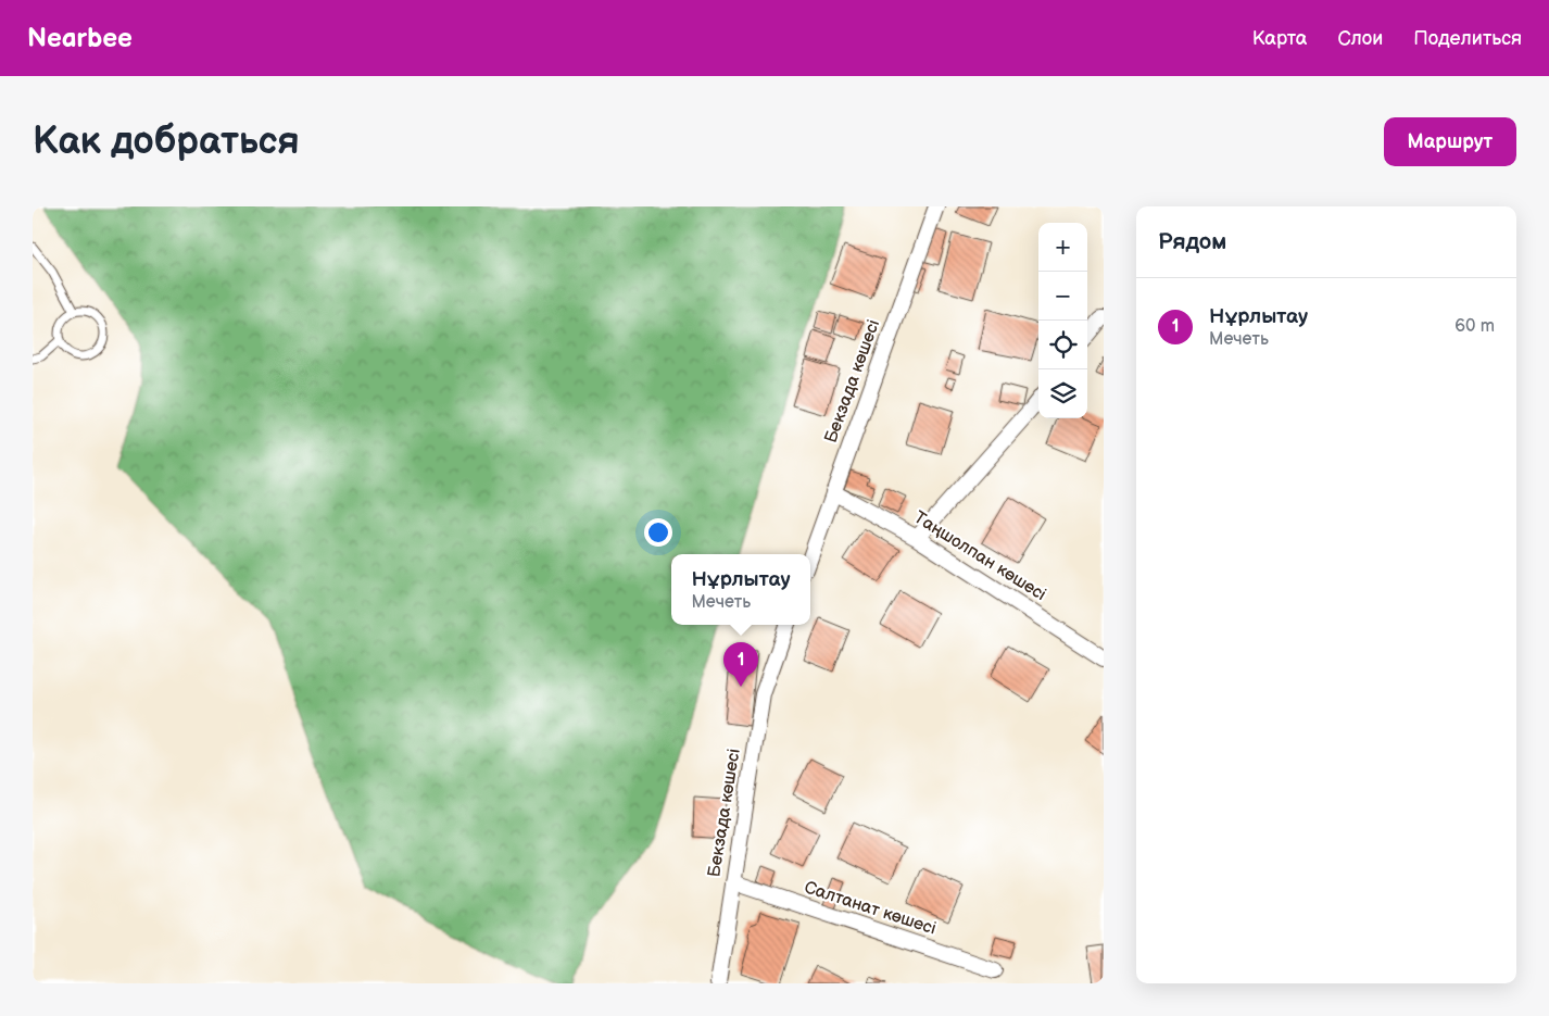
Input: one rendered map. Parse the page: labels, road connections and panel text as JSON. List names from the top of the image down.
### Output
{
  "streets": {
    "street": ["Бекзада көшесі", "Таңшолпан көшесі", "Салтанат көшесі"]
  },
  "crossings": [
    ["Бекзада көшесі", "Таңшолпан көшесі"],
    ["Бекзада көшесі", "Салтанат көшесі"]
  ],
  "page": {
    "header": "Nearbee",
    "nav": ["Карта", "Слои", "Поделиться"],
    "buttons": "Маршрут",
    "title": "Как добраться",
    "heading": "Рядом",
    "map_buttons": ["+", "−"],
    "list": [
      {
        "mark": "1",
        "name": "Нұрлытау",
        "note": "Мечеть",
        "value": "60 m"
      }
    ],
    "popup": ["Нұрлытау", "Мечеть"],
    "pins": "1"
  }
}
